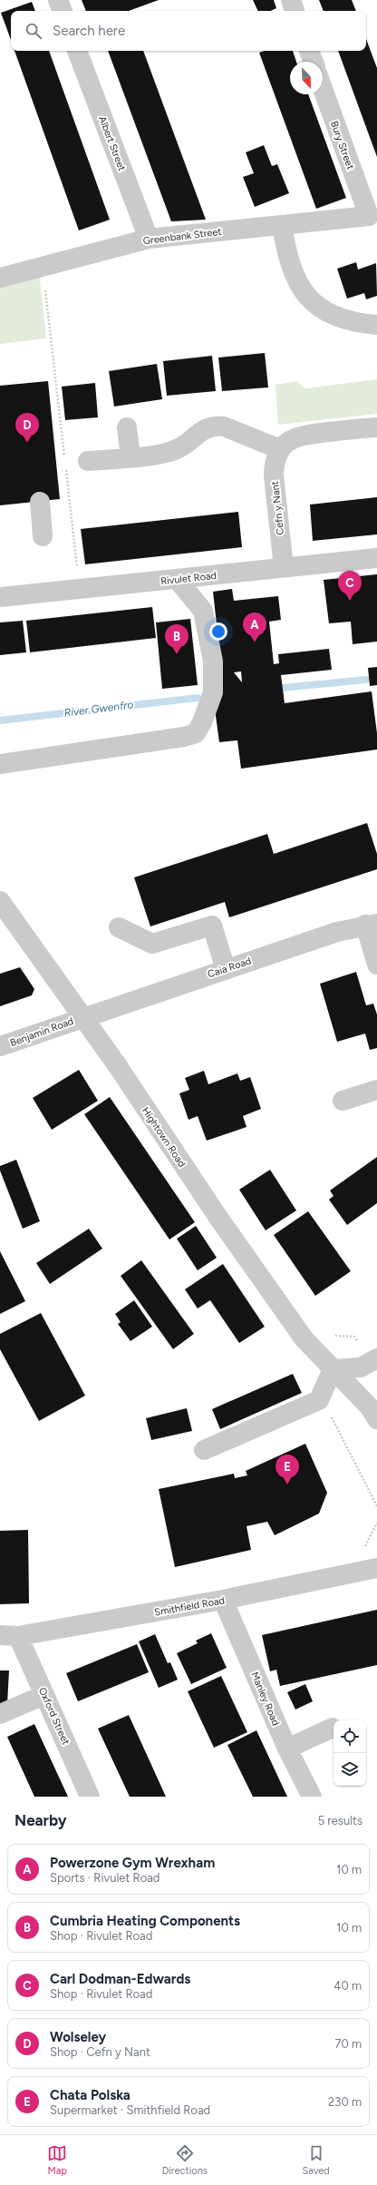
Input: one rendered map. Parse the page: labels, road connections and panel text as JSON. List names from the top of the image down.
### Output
{
  "streets": {
    "street": [
      "Albert Street",
      "Bury Street",
      "Greenbank Street",
      "Cefn y Nant",
      "Rivulet Road",
      "Caia Road",
      "Benjamin Road",
      "Hightown Road",
      "Smithfield Road",
      "Manley Road",
      "Oxford Street"
    ]
  },
  "crossings": [
    ["Albert Street", "Greenbank Street"],
    ["Bury Street", "Greenbank Street"],
    ["Cefn y Nant", "Rivulet Road"],
    ["Caia Road", "Benjamin Road"],
    ["Caia Road", "Hightown Road"],
    ["Benjamin Road", "Hightown Road"],
    ["Smithfield Road", "Manley Road"],
    ["Smithfield Road", "Oxford Street"]
  ],
  "water": ["River Gwenfro"],
  "north": "bottom right",
  "page": {
    "search": "Search here",
    "pins": [
      "D",
      "C",
      "A",
      "B",
      "E"
    ],
    "heading": ["Nearby", "5 results"],
    "list": [
      {
        "mark": "A",
        "name": "Powerzone Gym Wrexham",
        "note": "Sports · Rivulet Road",
        "value": "10 m"
      },
      {
        "mark": "B",
        "name": "Cumbria Heating Components",
        "note": "Shop · Rivulet Road",
        "value": "10 m"
      },
      {
        "mark": "C",
        "name": "Carl Dodman-Edwards",
        "note": "Shop · Rivulet Road",
        "value": "40 m"
      },
      {
        "mark": "D",
        "name": "Wolseley",
        "note": "Shop · Cefn y Nant",
        "value": "70 m"
      },
      {
        "mark": "E",
        "name": "Chata Polska",
        "note": "Supermarket · Smithfield Road",
        "value": "230 m"
      }
    ],
    "nav": ["Map", "Directions", "Saved"]
  }
}
